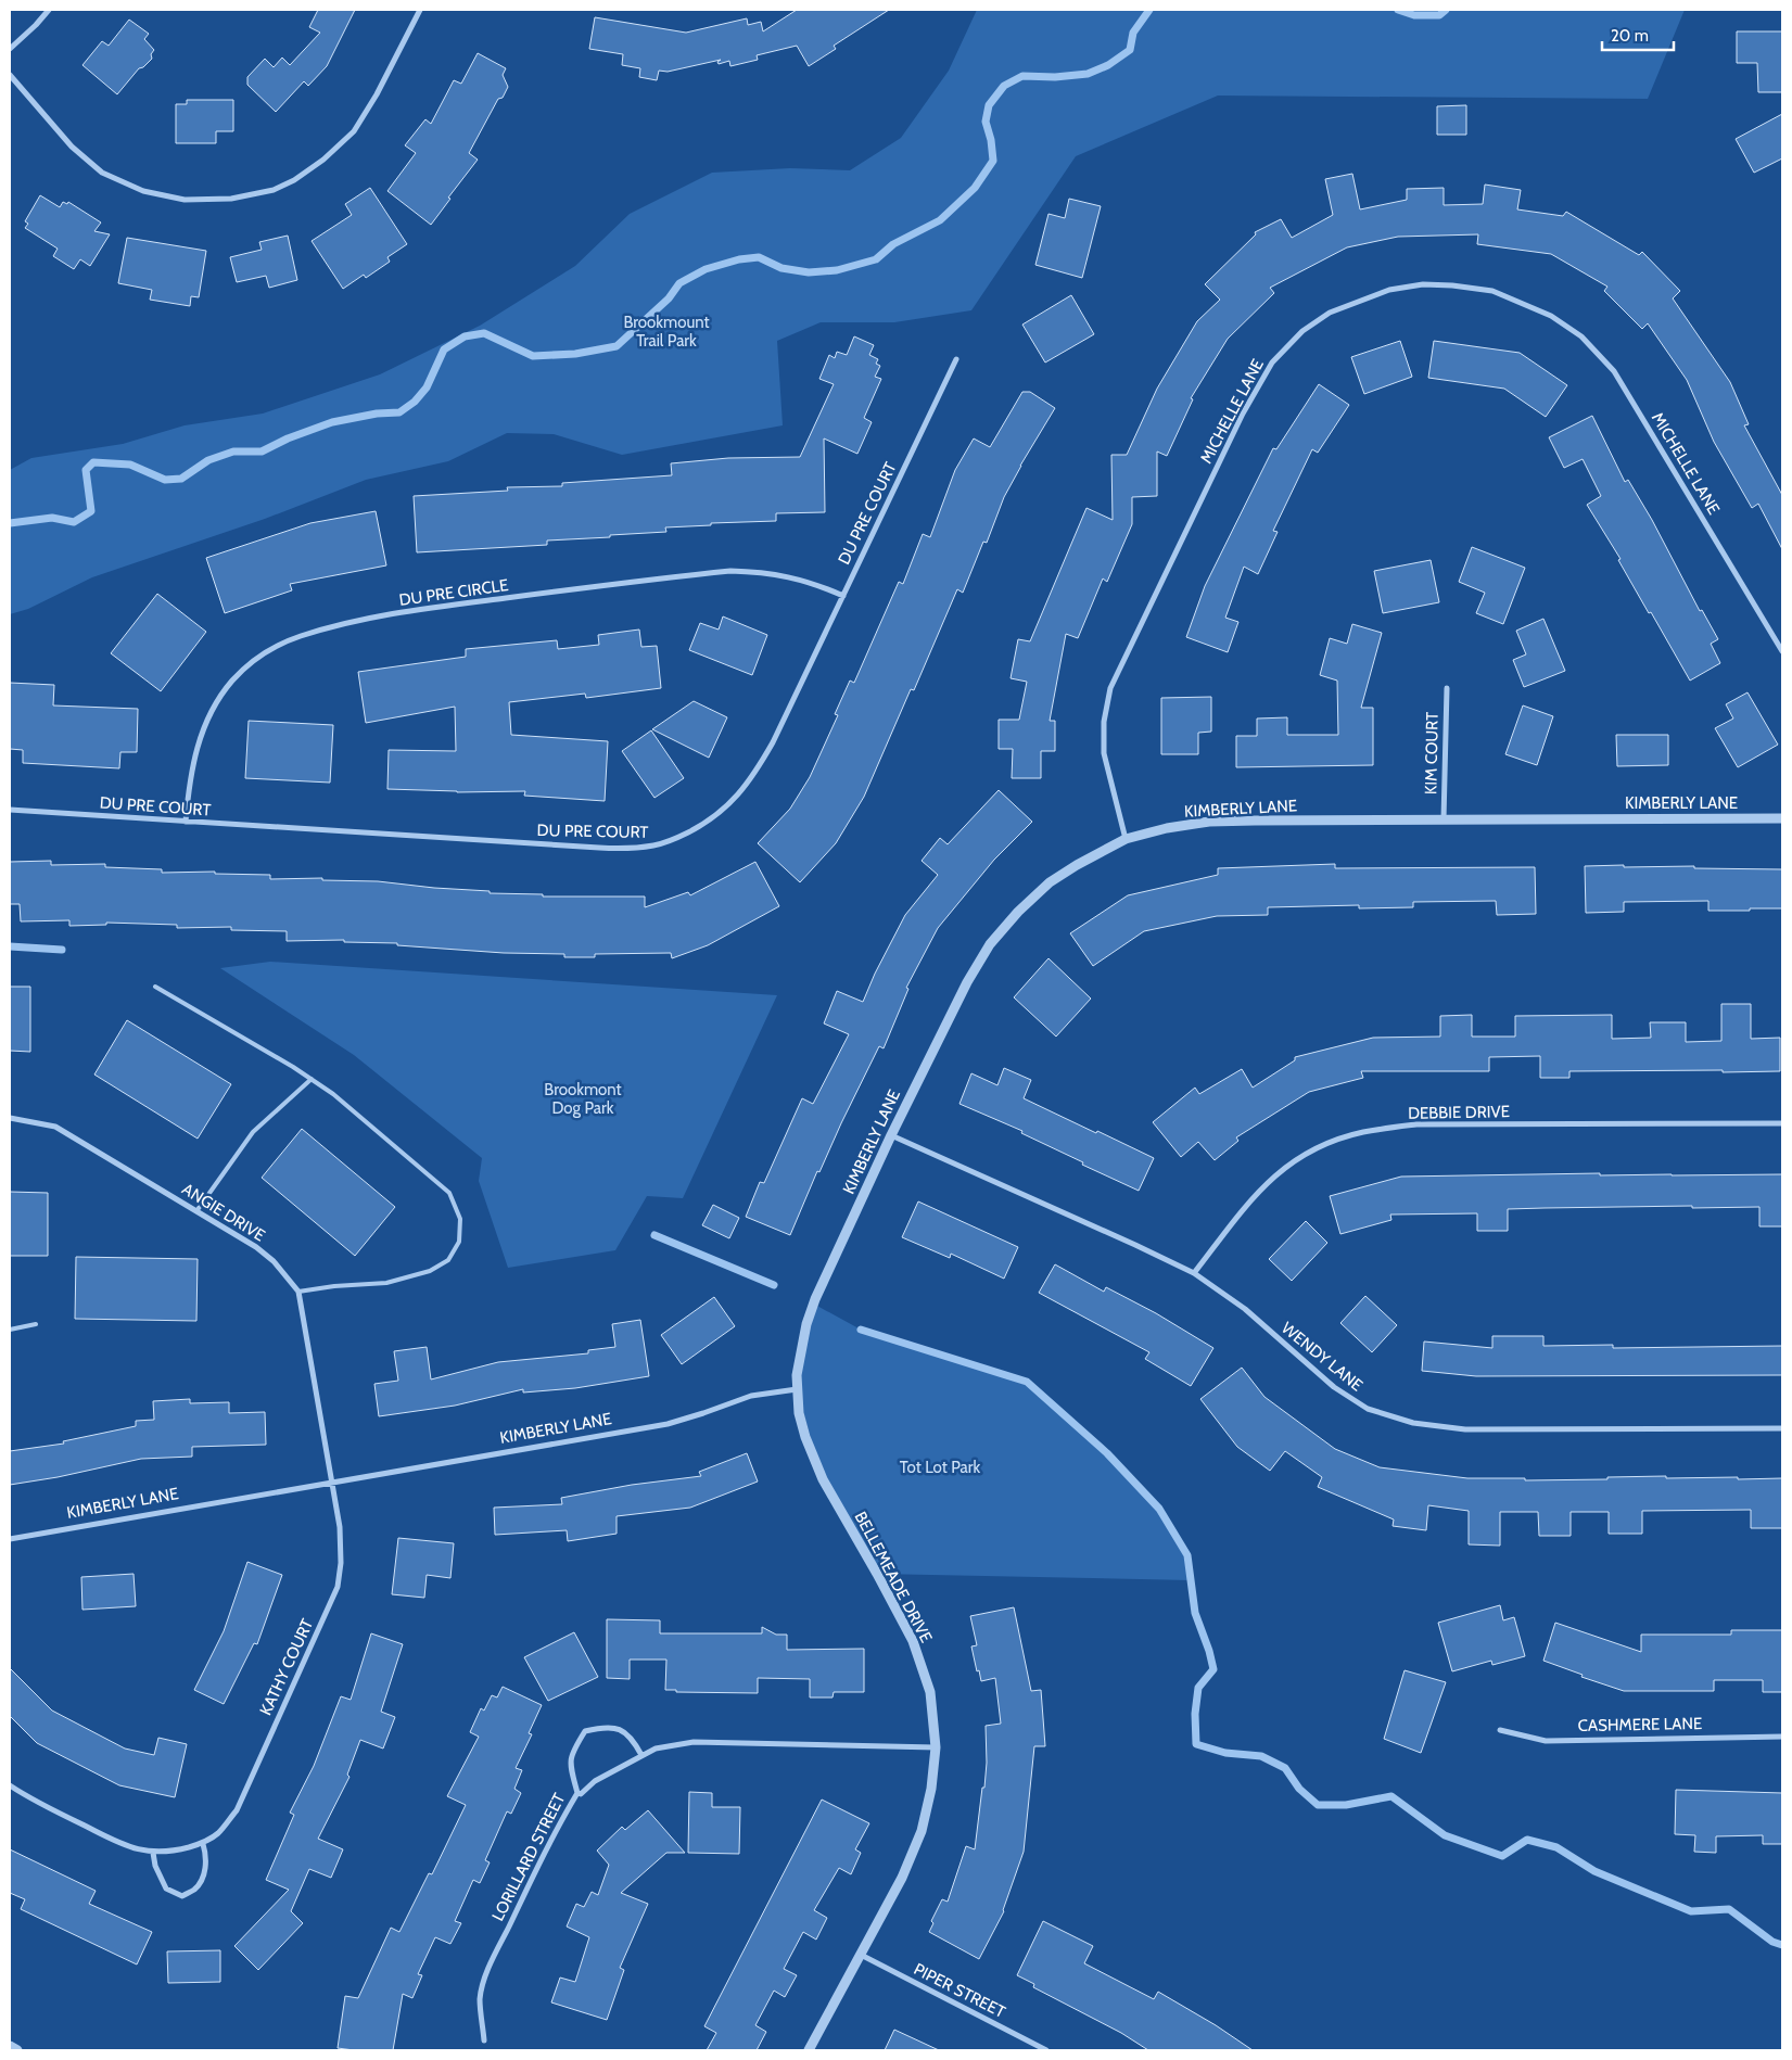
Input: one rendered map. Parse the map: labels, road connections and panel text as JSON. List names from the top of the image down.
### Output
{
  "streets": {
    "street": [
      "MICHELLE LANE",
      "DU PRE COURT",
      "DU PRE CIRCLE",
      "KIM COURT",
      "KIMBERLY LANE",
      "DEBBIE DRIVE",
      "ANGIE DRIVE",
      "WENDY LANE",
      "BELLEMEADE DRIVE",
      "KATHY COURT",
      "CASHMERE LANE",
      "LORILLARD STREET",
      "PIPER STREET"
    ]
  },
  "crossings": [
    ["MICHELLE LANE", "KIMBERLY LANE"],
    ["DU PRE COURT", "DU PRE CIRCLE"],
    ["KIM COURT", "KIMBERLY LANE"],
    ["KIMBERLY LANE", "ANGIE DRIVE"],
    ["KIMBERLY LANE", "WENDY LANE"],
    ["KIMBERLY LANE", "BELLEMEADE DRIVE"],
    ["KIMBERLY LANE", "KATHY COURT"],
    ["DEBBIE DRIVE", "WENDY LANE"],
    ["ANGIE DRIVE", "KATHY COURT"],
    ["BELLEMEADE DRIVE", "LORILLARD STREET"],
    ["BELLEMEADE DRIVE", "PIPER STREET"]
  ],
  "parks": ["Brookmount Trail Park", "Brookmont Dog Park", "Tot Lot Park"],
  "scale_bar": "20 m"
}
